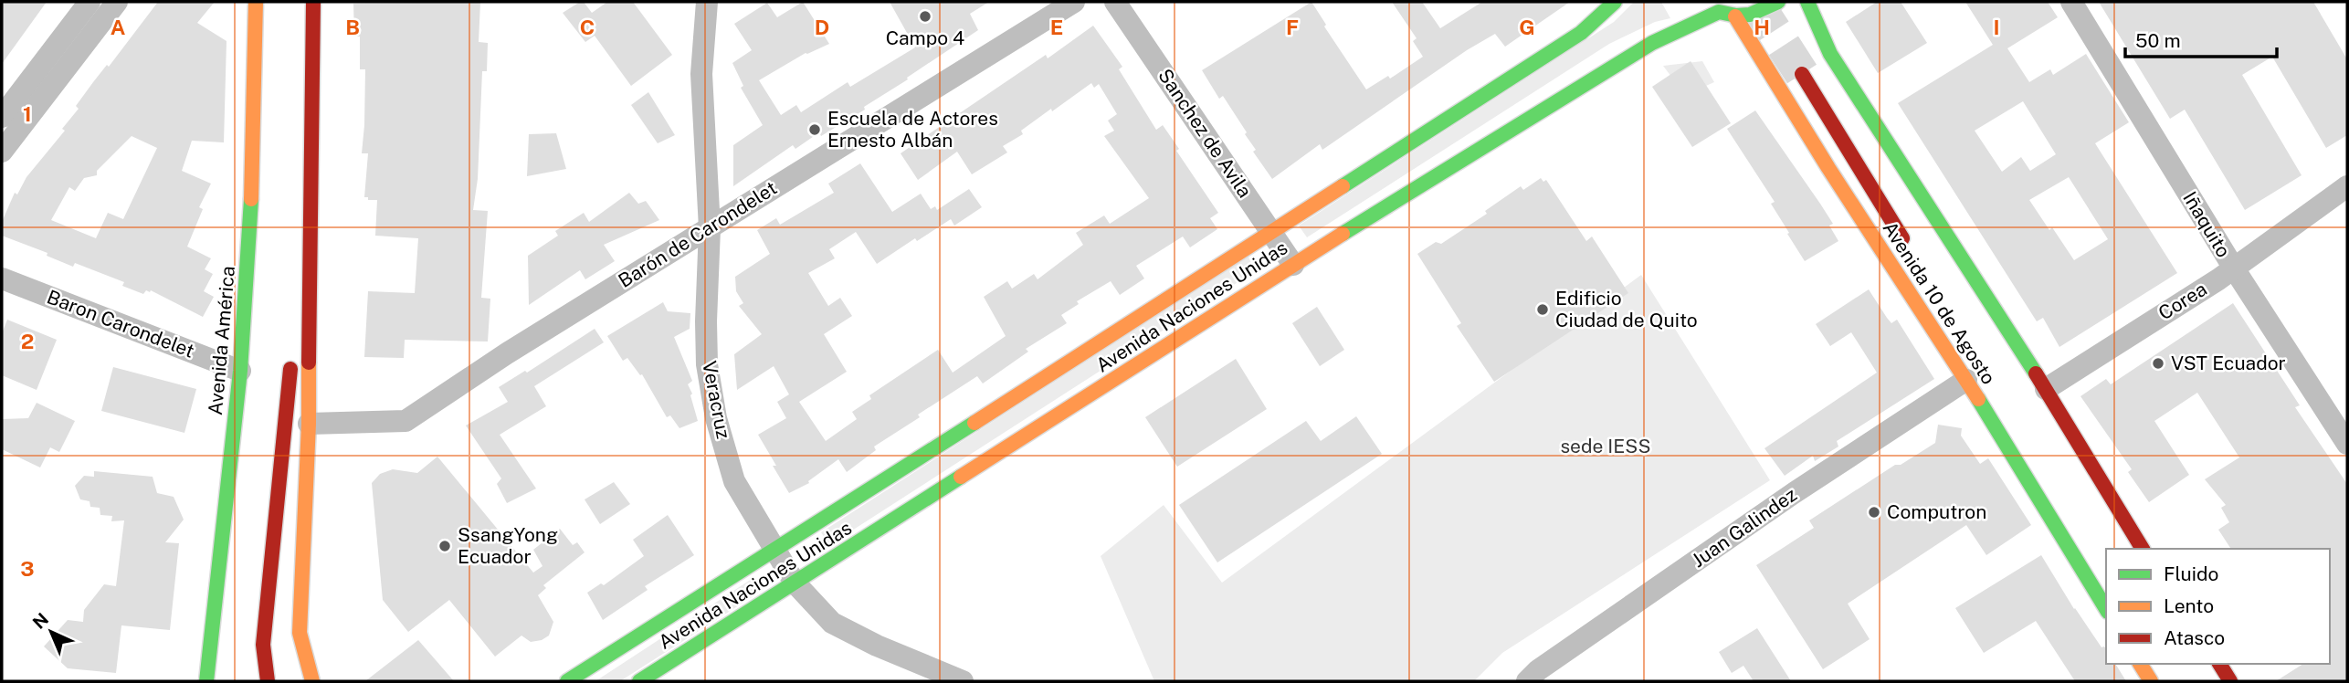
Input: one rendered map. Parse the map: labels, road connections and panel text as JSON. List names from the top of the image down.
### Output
{
  "streets": {
    "main road": ["Avenida 10 de Agosto", "Avenida Naciones Unidas", "Avenida América"],
    "street": [
      "Sanchez de Avila",
      "Iñaquito",
      "Barón de Carondelet",
      "Corea",
      "Baron Carondelet",
      "Veracruz",
      "Juan Galindez"
    ]
  },
  "crossings": [
    ["Sanchez de Avila", "Avenida Naciones Unidas"],
    ["Iñaquito", "Corea"],
    ["Barón de Carondelet", "Veracruz"],
    ["Avenida 10 de Agosto", "Avenida Naciones Unidas"],
    ["Avenida 10 de Agosto", "Juan Galindez"],
    ["Avenida Naciones Unidas", "Veracruz"],
    ["Baron Carondelet", "Avenida América"]
  ],
  "parks": ["sede IESS"],
  "places": [
    "Campo 4",
    "Escuela de Actores Ernesto Albán",
    "Edificio Ciudad de Quito",
    "VST Ecuador",
    "Computron",
    "SsangYong Ecuador"
  ],
  "legend": ["Fluido", "Lento", "Atasco"],
  "scale_bar": "50 m",
  "north": "top left",
  "grid": {
    "columns": [
      "A",
      "B",
      "C",
      "D",
      "E",
      "F",
      "G",
      "H",
      "I"
    ],
    "rows": ["1", "2", "3"]
  }
}
